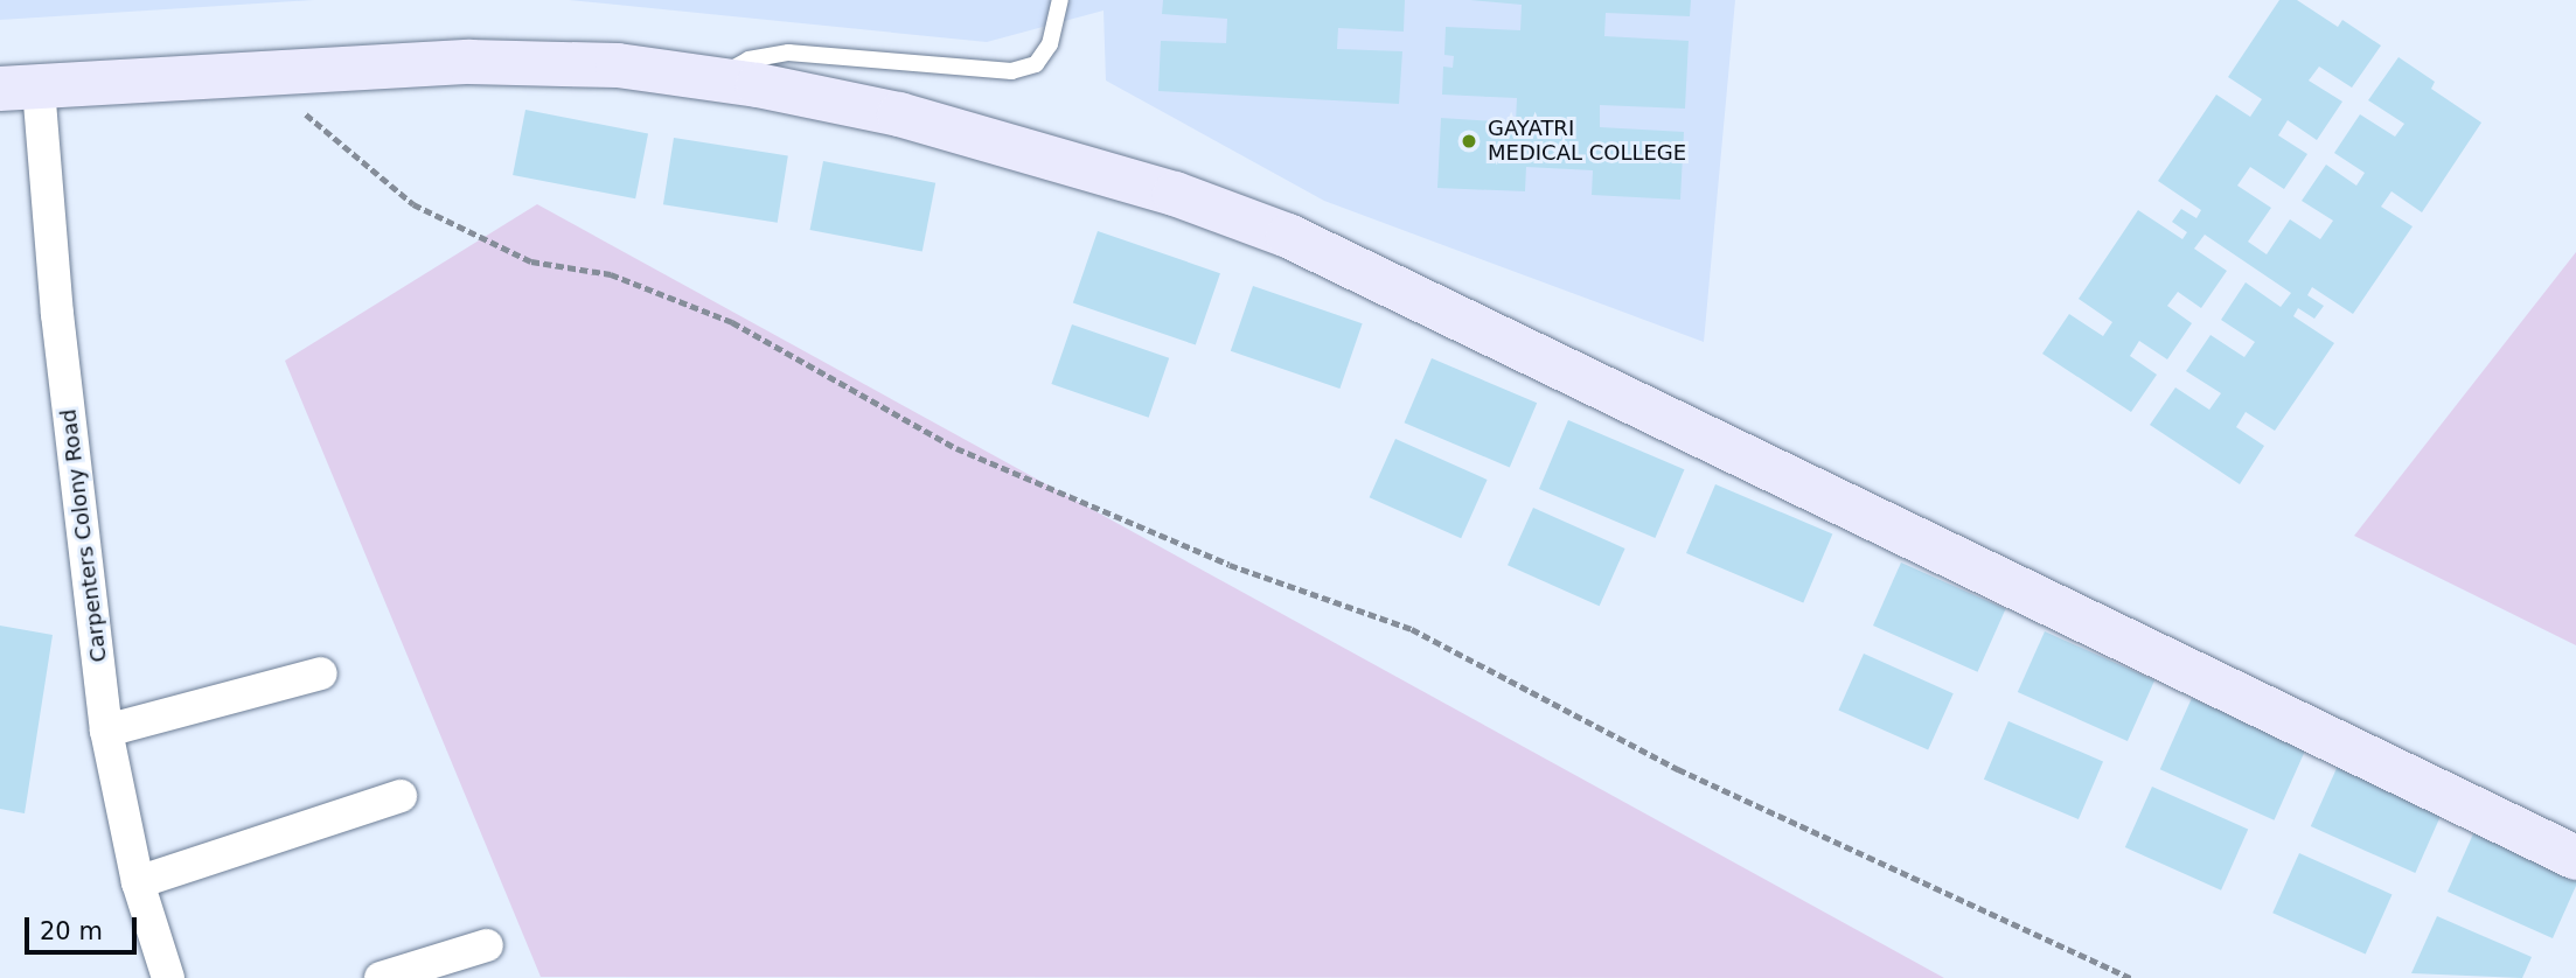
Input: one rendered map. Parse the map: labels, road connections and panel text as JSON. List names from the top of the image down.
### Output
{
  "streets": {
    "street": ["Carpenters Colony Road"]
  },
  "places": ["GAYATRI MEDICAL COLLEGE"],
  "scale_bar": "20 m"
}
